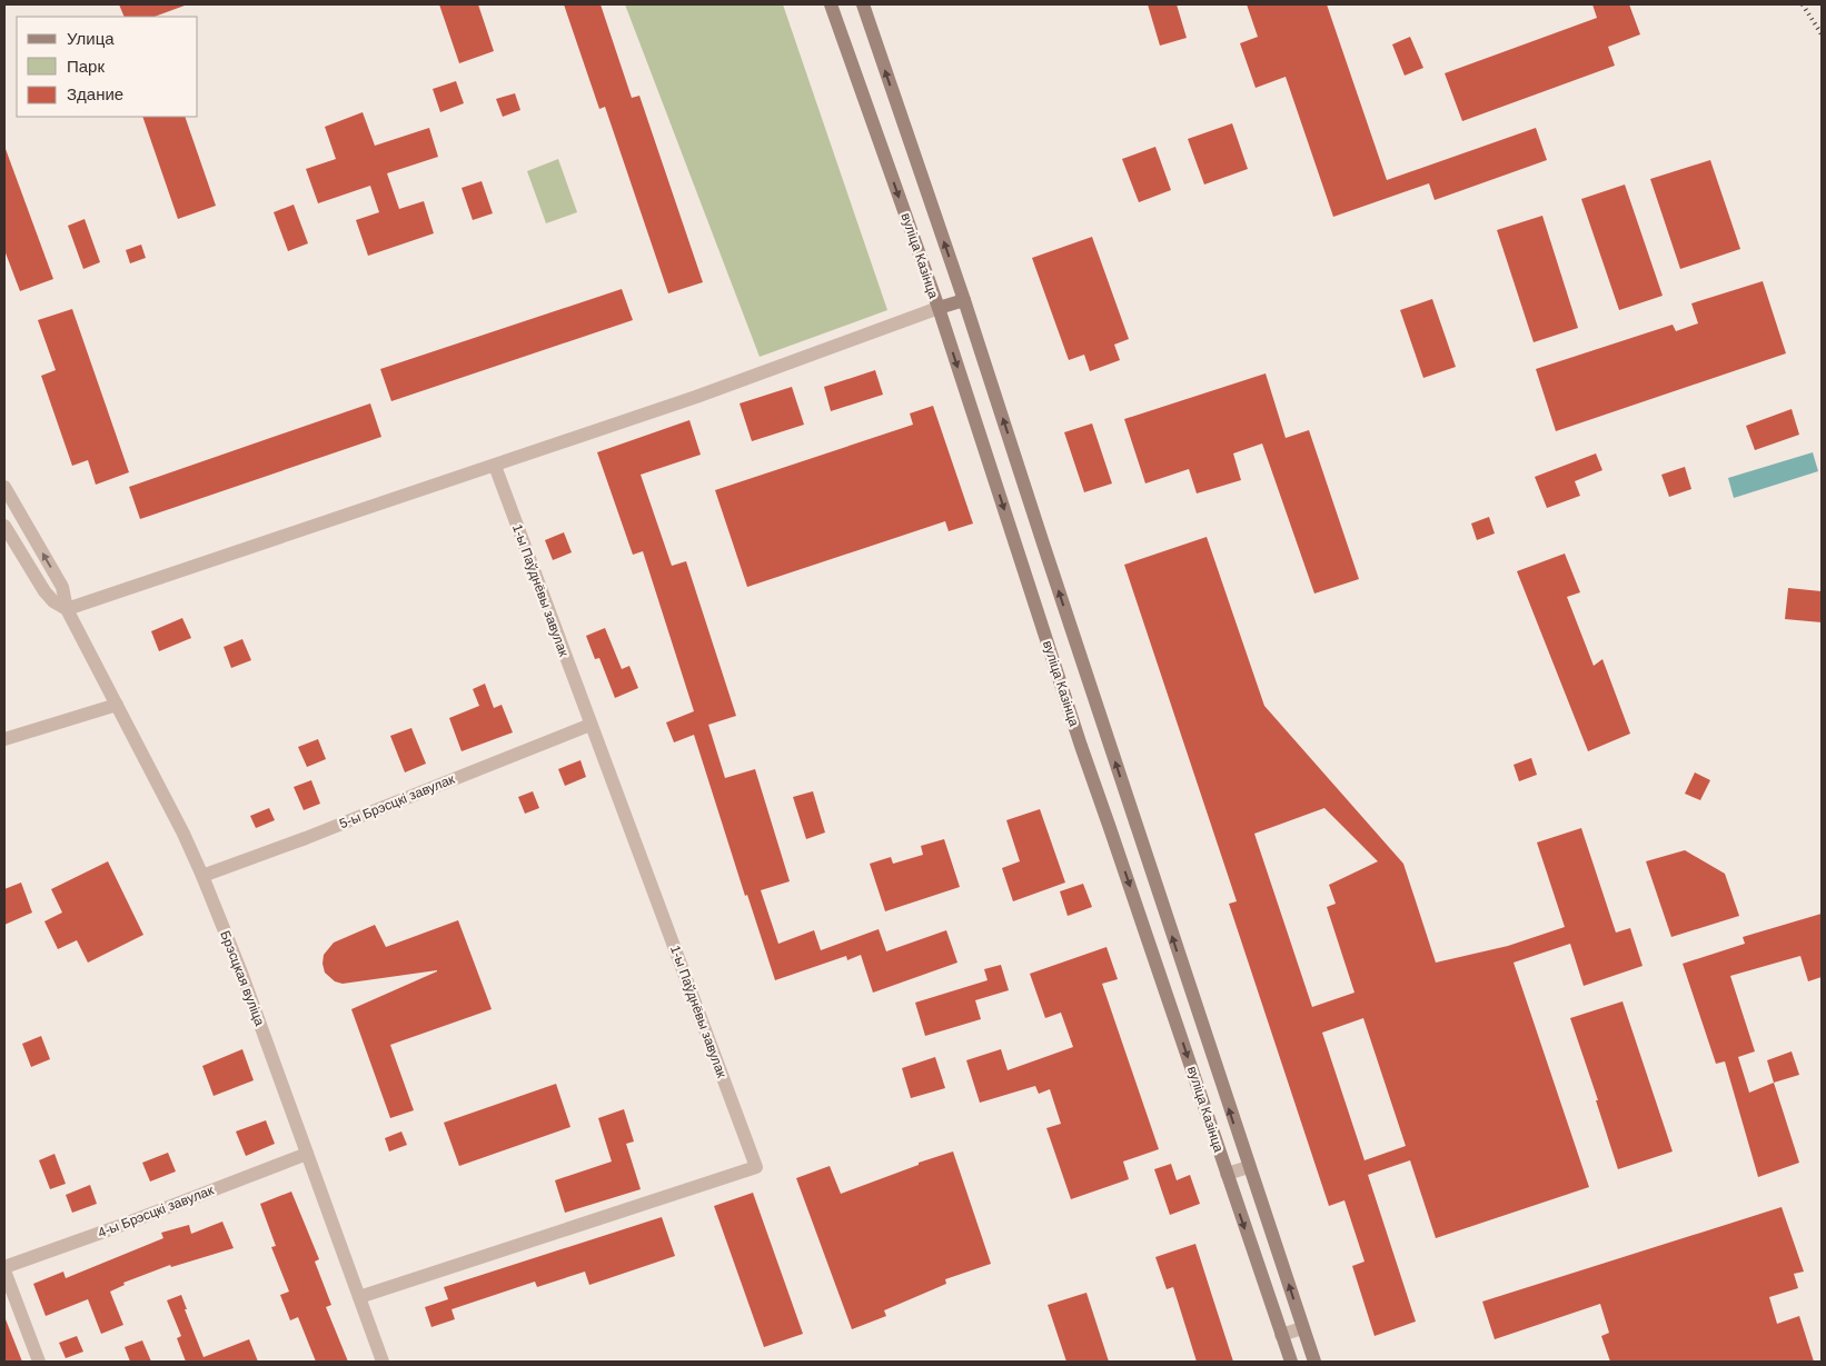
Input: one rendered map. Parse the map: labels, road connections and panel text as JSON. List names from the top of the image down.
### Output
{
  "streets": {
    "main road": ["вуліца Казінца"],
    "street": [
      "1-ы Паўднёвы завулак",
      "5-ы Брэсцкі завулак",
      "Брэсцкая вуліца",
      "4-ы Брэсцкі завулак"
    ]
  },
  "crossings": [
    ["1-ы Паўднёвы завулак", "5-ы Брэсцкі завулак"],
    ["1-ы Паўднёвы завулак", "Брэсцкая вуліца"],
    ["5-ы Брэсцкі завулак", "Брэсцкая вуліца"],
    ["Брэсцкая вуліца", "4-ы Брэсцкі завулак"]
  ],
  "legend": ["Улица", "Парк", "Здание"]
}
